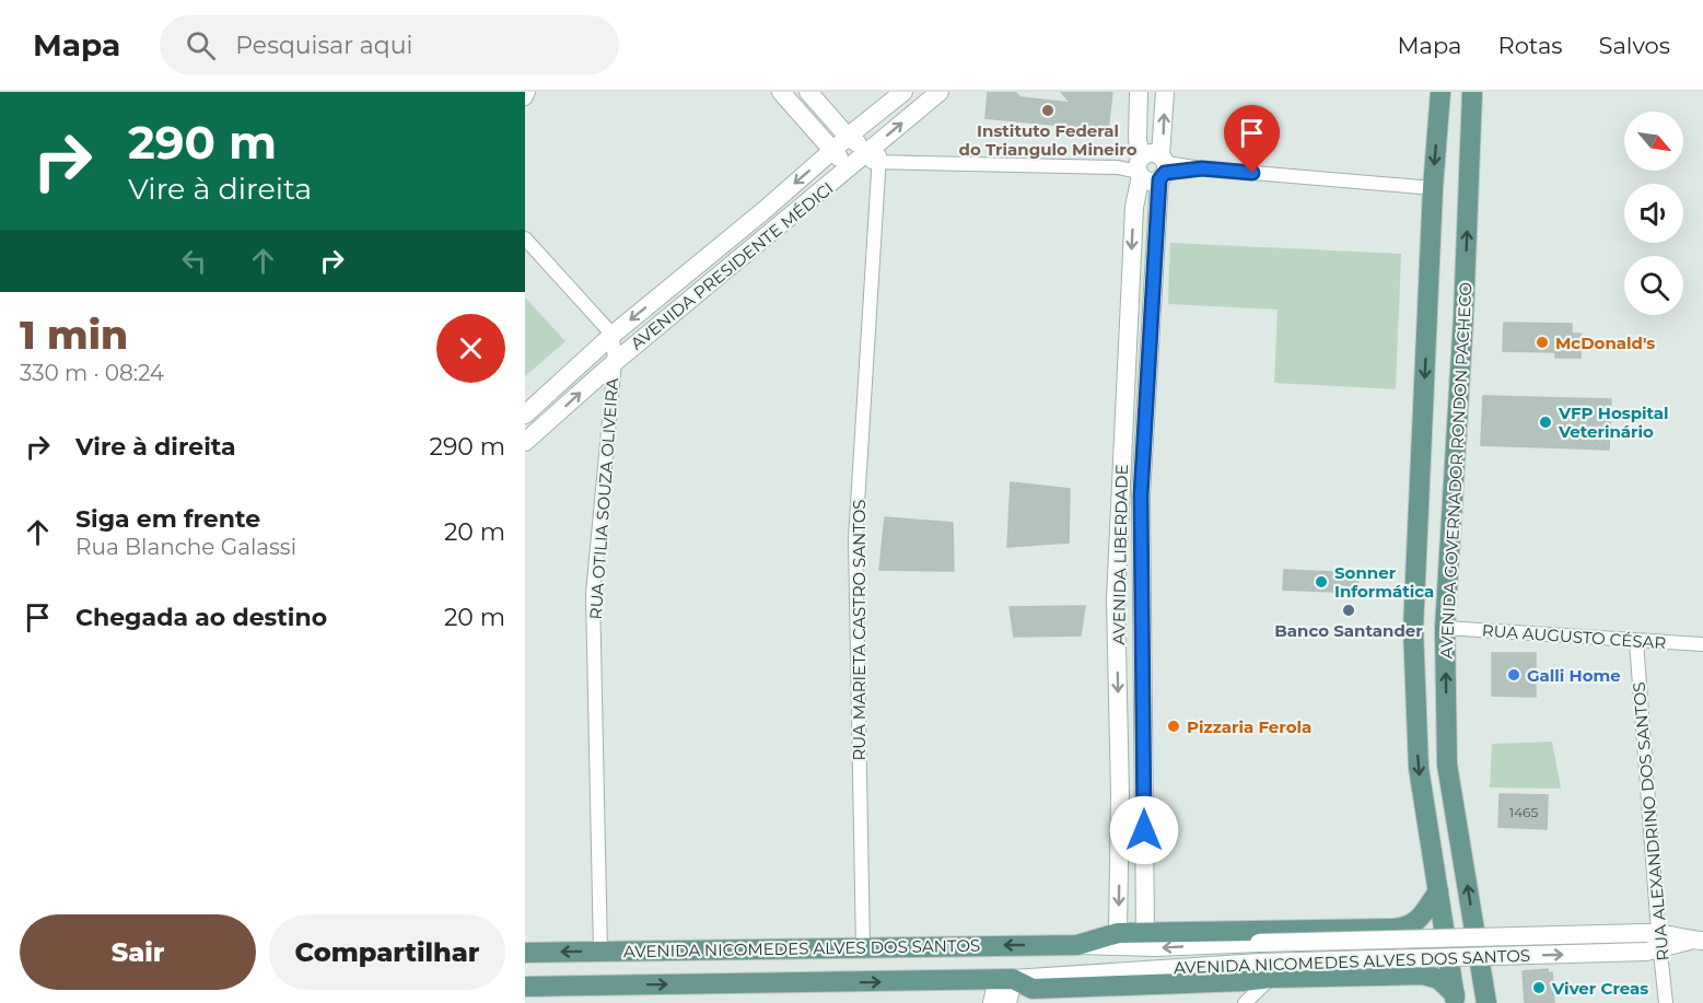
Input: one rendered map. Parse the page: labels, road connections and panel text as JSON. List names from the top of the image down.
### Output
{
  "streets": {
    "main road": [
      "AVENIDA PRESIDENTE MÉDICI",
      "AVENIDA GOVERNADOR RONDON PACHECO",
      "AVENIDA LIBERDADE",
      "AVENIDA NICOMEDES ALVES DOS SANTOS"
    ],
    "street": [
      "RUA OTILIA SOUZA OLIVEIRA",
      "RUA MARIETA CASTRO SANTOS",
      "RUA AUGUSTO CÉSAR",
      "RUA ALEXANDRINO DOS SANTOS"
    ]
  },
  "crossings": [
    ["AVENIDA PRESIDENTE MÉDICI", "RUA OTILIA SOUZA OLIVEIRA"],
    ["AVENIDA PRESIDENTE MÉDICI", "RUA MARIETA CASTRO SANTOS"],
    ["AVENIDA GOVERNADOR RONDON PACHECO", "RUA AUGUSTO CÉSAR"],
    ["AVENIDA GOVERNADOR RONDON PACHECO", "AVENIDA NICOMEDES ALVES DOS SANTOS"],
    ["RUA OTILIA SOUZA OLIVEIRA", "AVENIDA NICOMEDES ALVES DOS SANTOS"],
    ["AVENIDA LIBERDADE", "AVENIDA NICOMEDES ALVES DOS SANTOS"],
    ["RUA MARIETA CASTRO SANTOS", "AVENIDA NICOMEDES ALVES DOS SANTOS"],
    ["RUA AUGUSTO CÉSAR", "RUA ALEXANDRINO DOS SANTOS"],
    ["RUA ALEXANDRINO DOS SANTOS", "AVENIDA NICOMEDES ALVES DOS SANTOS"]
  ],
  "places": [
    "Instituto Federal do Triangulo Mineiro",
    "McDonald's",
    "VFP Hospital Veterinário",
    "Sonner Informática",
    "Banco Santander",
    "Galli Home",
    "Pizzaria Ferola",
    "Viver Creas"
  ],
  "house_numbers": ["1465"],
  "north": "bottom right",
  "page": {
    "header": "Mapa",
    "search": "Pesquisar aqui",
    "nav": ["Mapa", "Rotas", "Salvos"],
    "turn": ["290 m", "Vire à direita"],
    "heading": ["1 min", "330 m · 08:24"],
    "list": [
      {
        "name": "Vire à direita",
        "value": "290 m"
      },
      {
        "name": "Siga em frente",
        "note": "Rua Blanche Galassi",
        "value": "20 m"
      },
      {
        "name": "Chegada ao destino",
        "value": "20 m"
      }
    ],
    "buttons": ["Sair", "Compartilhar"]
  }
}
